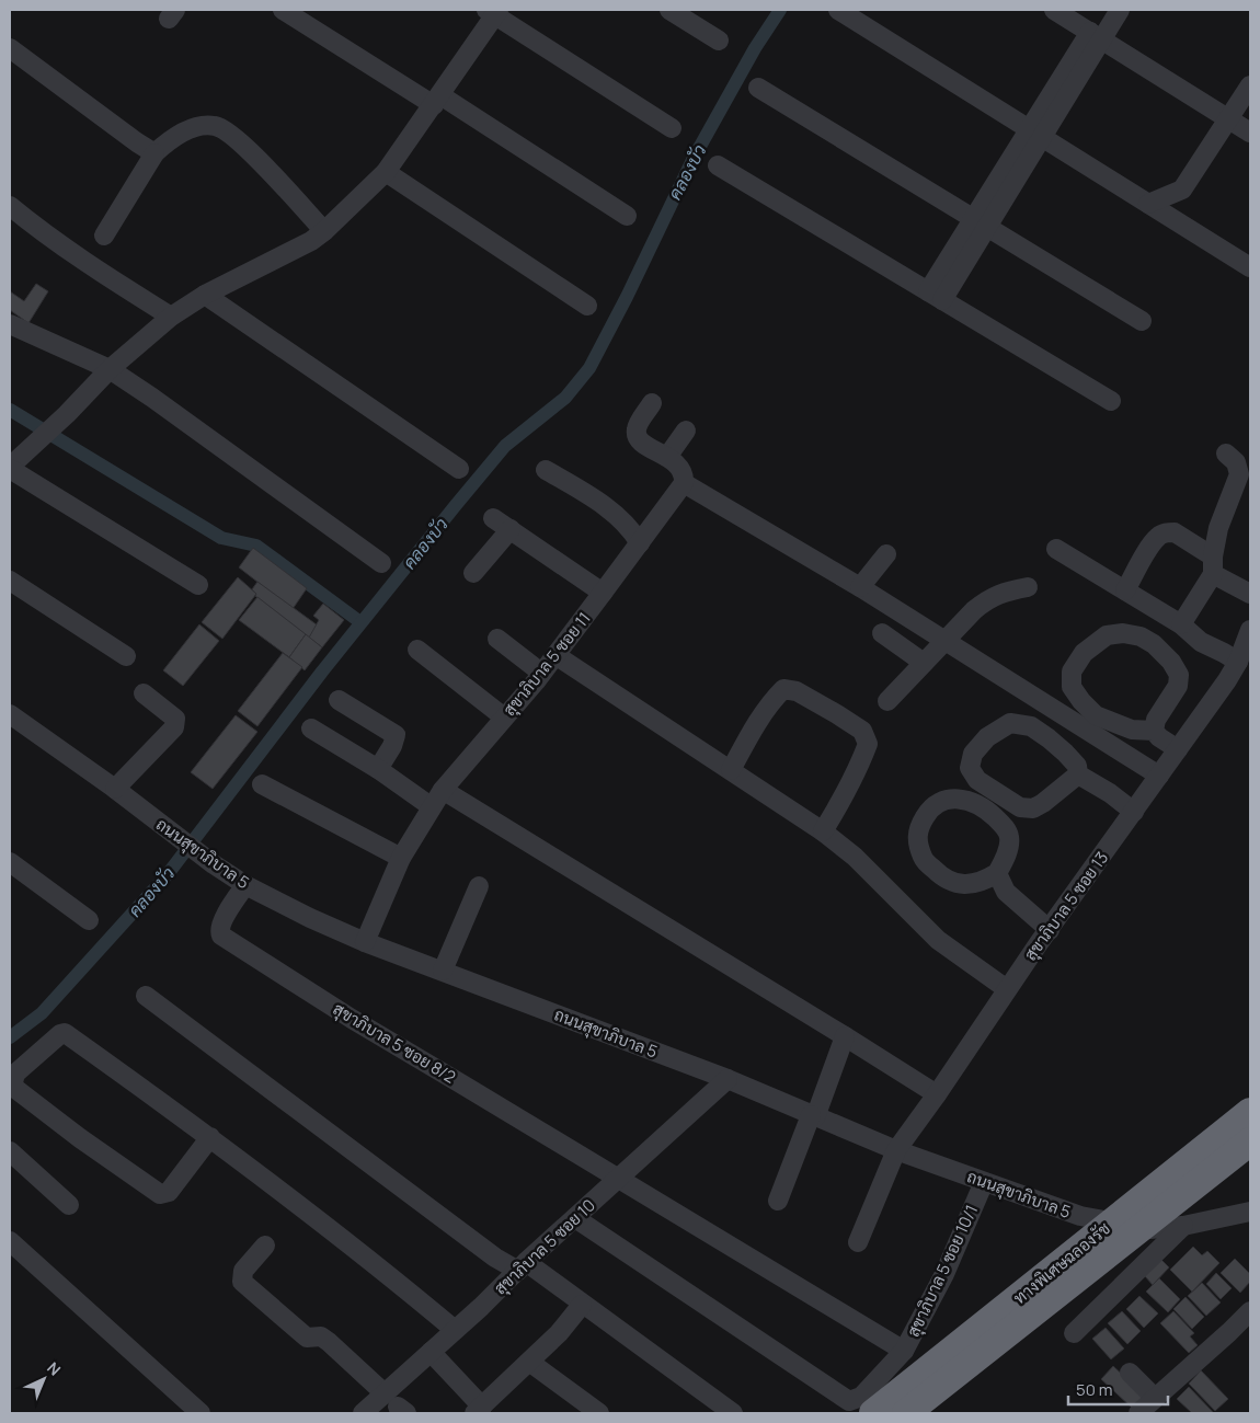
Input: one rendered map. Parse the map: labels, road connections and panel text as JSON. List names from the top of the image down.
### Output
{
  "streets": {
    "highway": ["ทางพิเศษฉลองรัช"],
    "street": [
      "สุขาภิบาล 5 ซอย 11",
      "ถนนสุขาภิบาล 5",
      "สุขาภิบาล 5 ซอย 13",
      "สุขาภิบาล 5 ซอย 8/2",
      "สุขาภิบาล 5 ซอย 10",
      "สุขาภิบาล 5 ซอย 10/1"
    ]
  },
  "crossings": [
    ["สุขาภิบาล 5 ซอย 11", "ถนนสุขาภิบาล 5"],
    ["ถนนสุขาภิบาล 5", "สุขาภิบาล 5 ซอย 13"],
    ["ถนนสุขาภิบาล 5", "สุขาภิบาล 5 ซอย 8/2"],
    ["ถนนสุขาภิบาล 5", "สุขาภิบาล 5 ซอย 10"],
    ["ถนนสุขาภิบาล 5", "สุขาภิบาล 5 ซอย 10/1"],
    ["สุขาภิบาล 5 ซอย 8/2", "สุขาภิบาล 5 ซอย 10"],
    ["สุขาภิบาล 5 ซอย 8/2", "สุขาภิบาล 5 ซอย 10/1"],
    ["สุขาภิบาล 5 ซอย 10", "สุขาภิบาล 5 ซอย 10/1"]
  ],
  "water": ["คลองบัว"],
  "scale_bar": "50 m",
  "north": "top right"
}
